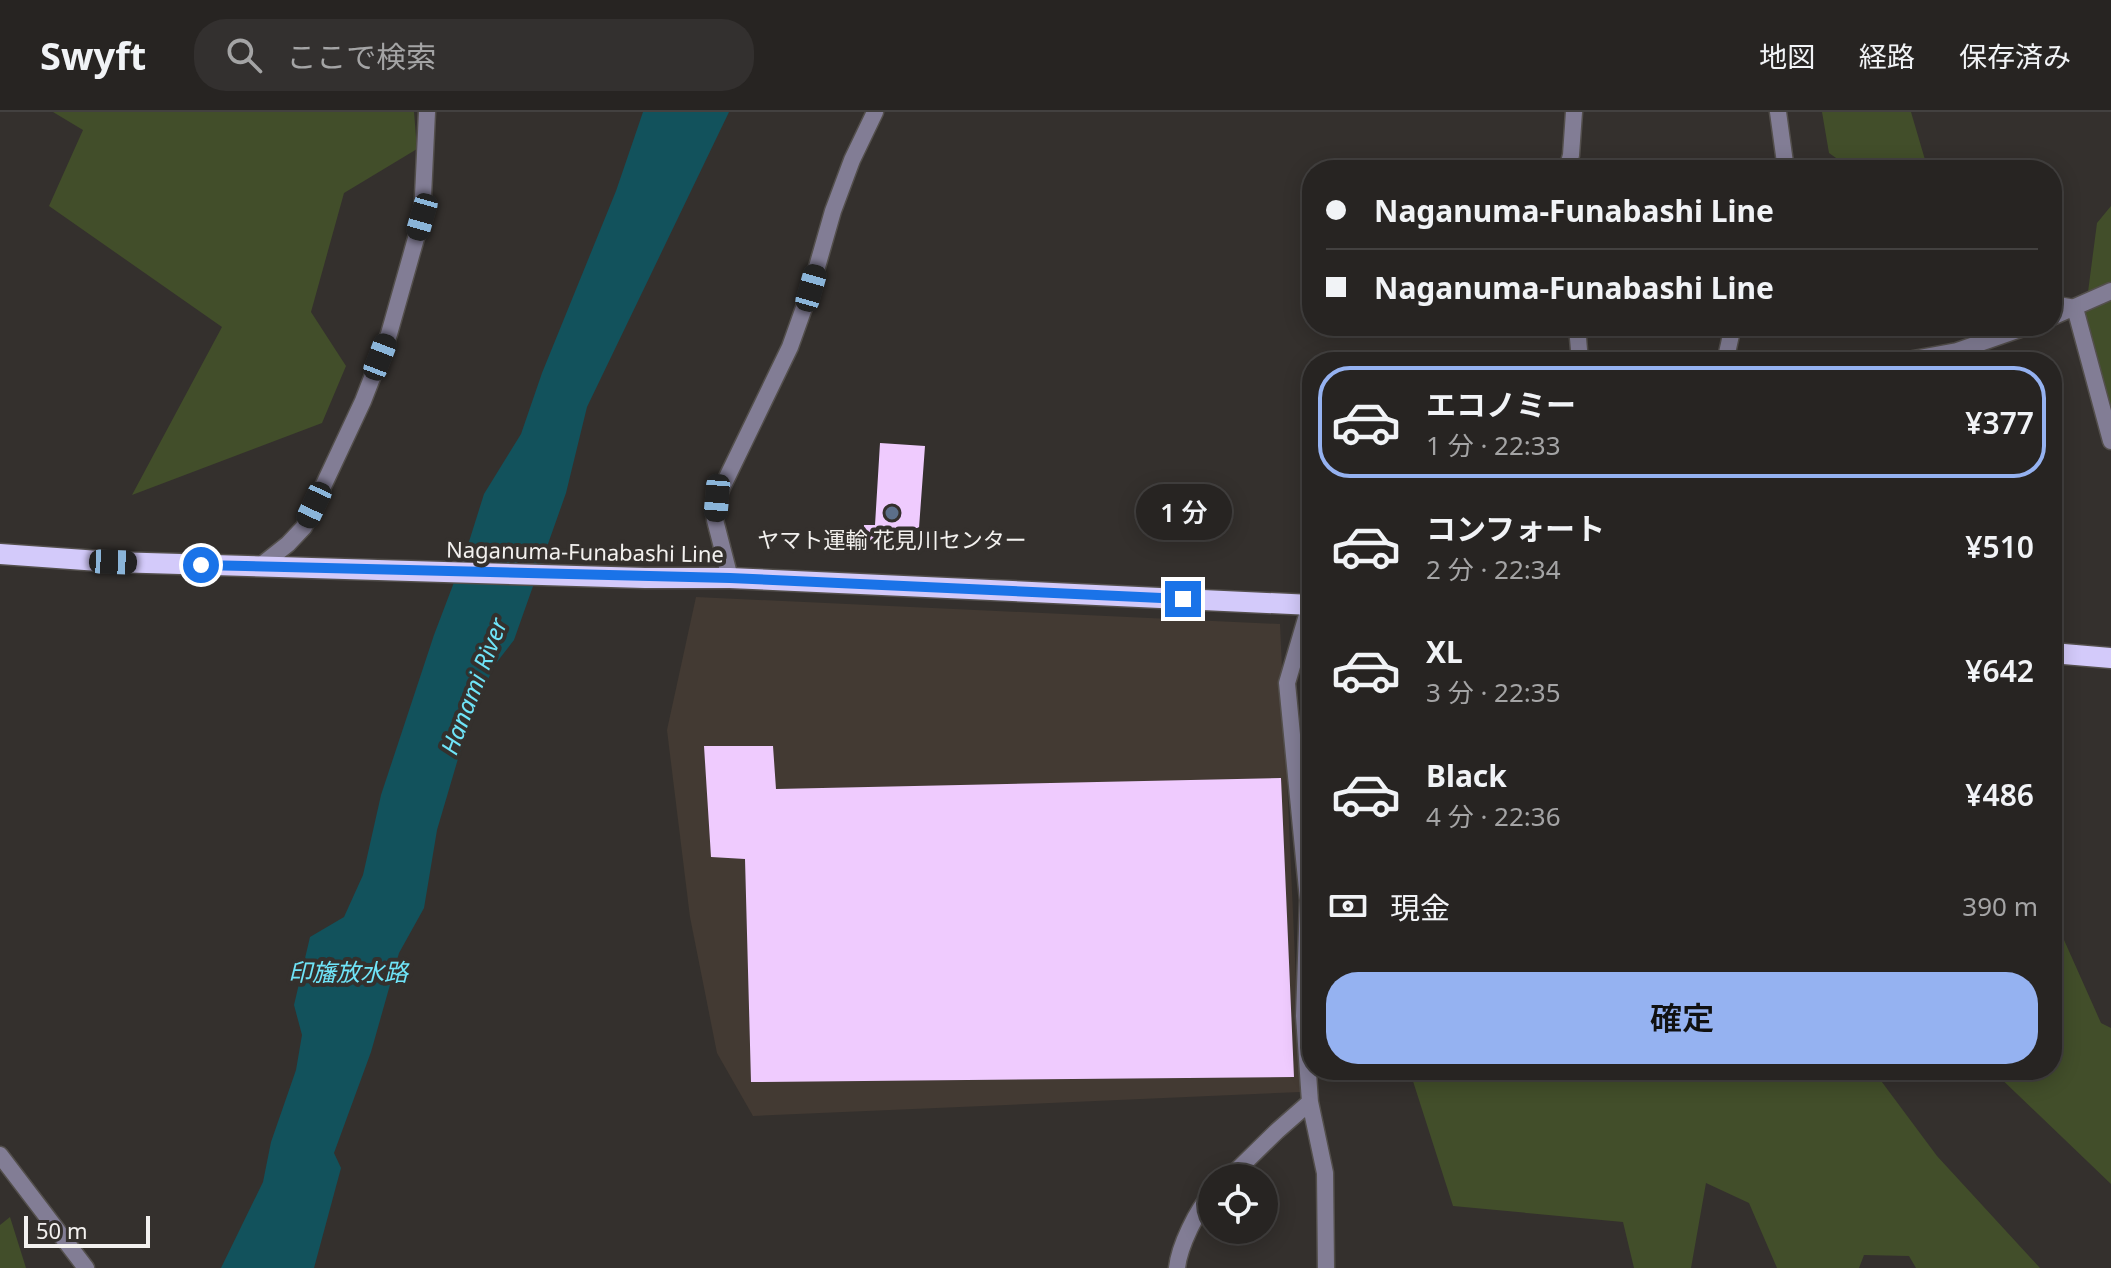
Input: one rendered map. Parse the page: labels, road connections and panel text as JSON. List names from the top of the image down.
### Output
{
  "streets": {
    "main road": ["Naganuma-Funabashi Line"]
  },
  "water": ["Hanami River", "印旛放水路"],
  "places": ["ヤマト運輸 花見川センター"],
  "scale_bar": "50 m",
  "page": {
    "header": "Swyft",
    "search": "ここで検索",
    "nav": ["地図", "経路", "保存済み"],
    "banner": ["Naganuma-Funabashi Line", "Naganuma-Funabashi Line"],
    "list": [
      {
        "name": "エコノミー",
        "note": "1 分 · 22:33",
        "value": "¥377"
      },
      {
        "name": "コンフォート",
        "note": "2 分 · 22:34",
        "value": "¥510"
      },
      {
        "name": "XL",
        "note": "3 分 · 22:35",
        "value": "¥642"
      },
      {
        "name": "Black",
        "note": "4 分 · 22:36",
        "value": "¥486"
      }
    ],
    "bubble": "1 分",
    "pay": ["現金", "390 m"],
    "buttons": "確定",
    "scale": "50 m"
  }
}
